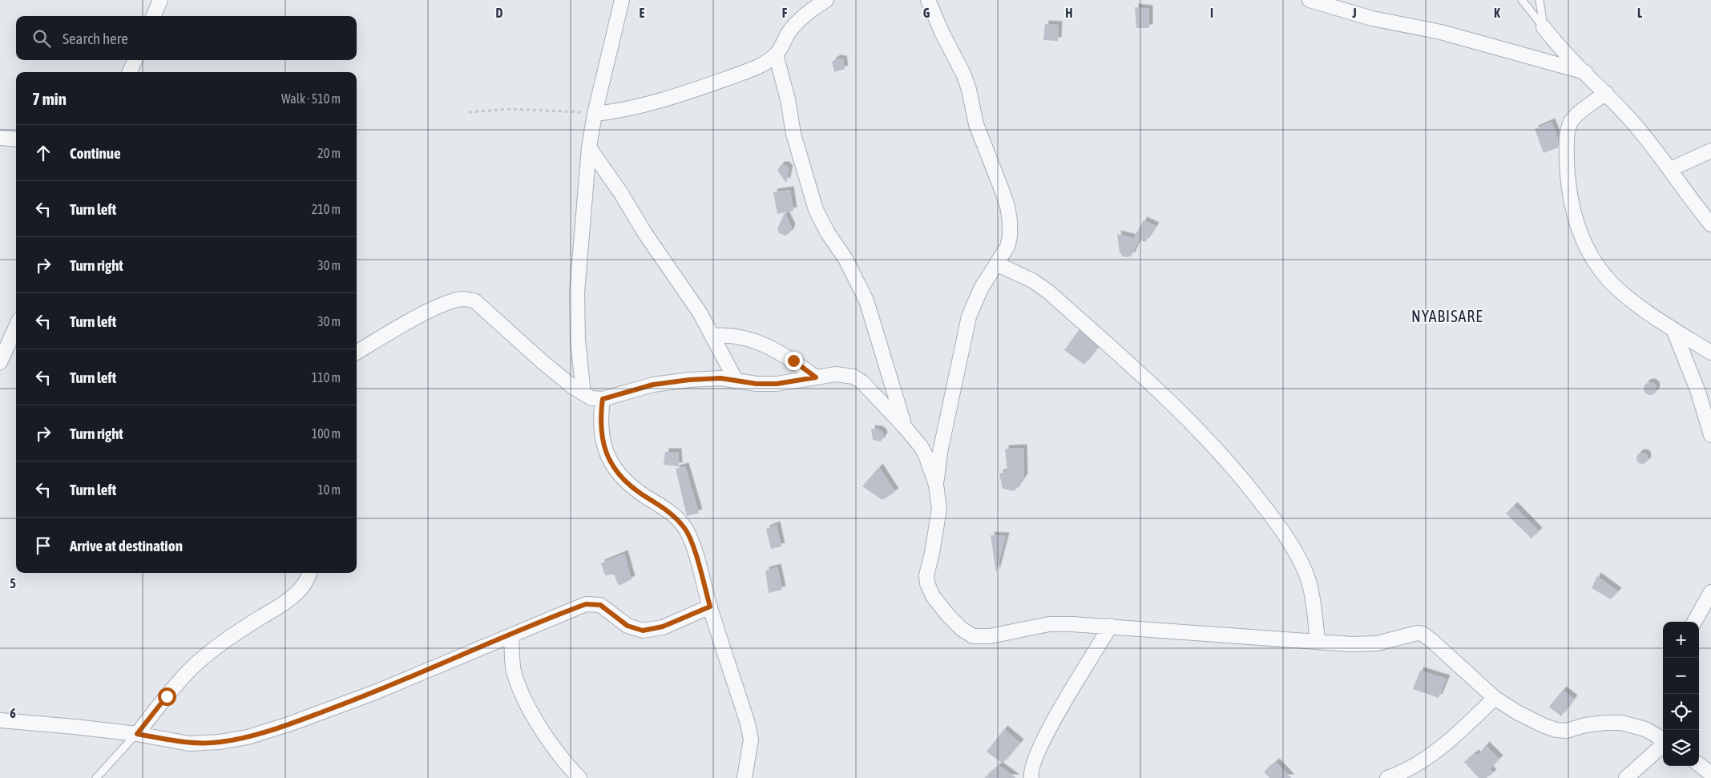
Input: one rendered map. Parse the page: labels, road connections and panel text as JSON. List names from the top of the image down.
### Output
{
  "districts": ["NYABISARE"],
  "page": {
    "search": "Search here",
    "heading": ["7 min", "Walk · 510 m"],
    "list": [
      ["Continue", "20 m"],
      ["Turn left", "210 m"],
      ["Turn right", "30 m"],
      ["Turn left", "30 m"],
      ["Turn left", "110 m"],
      ["Turn right", "100 m"],
      ["Turn left", "10 m"],
      "Arrive at destination"
    ],
    "map_buttons": ["+", "−"]
  },
  "grid": {
    "columns": [
      "D",
      "E",
      "F",
      "G",
      "H",
      "I",
      "J",
      "K",
      "L"
    ],
    "rows": ["5", "6"]
  }
}
